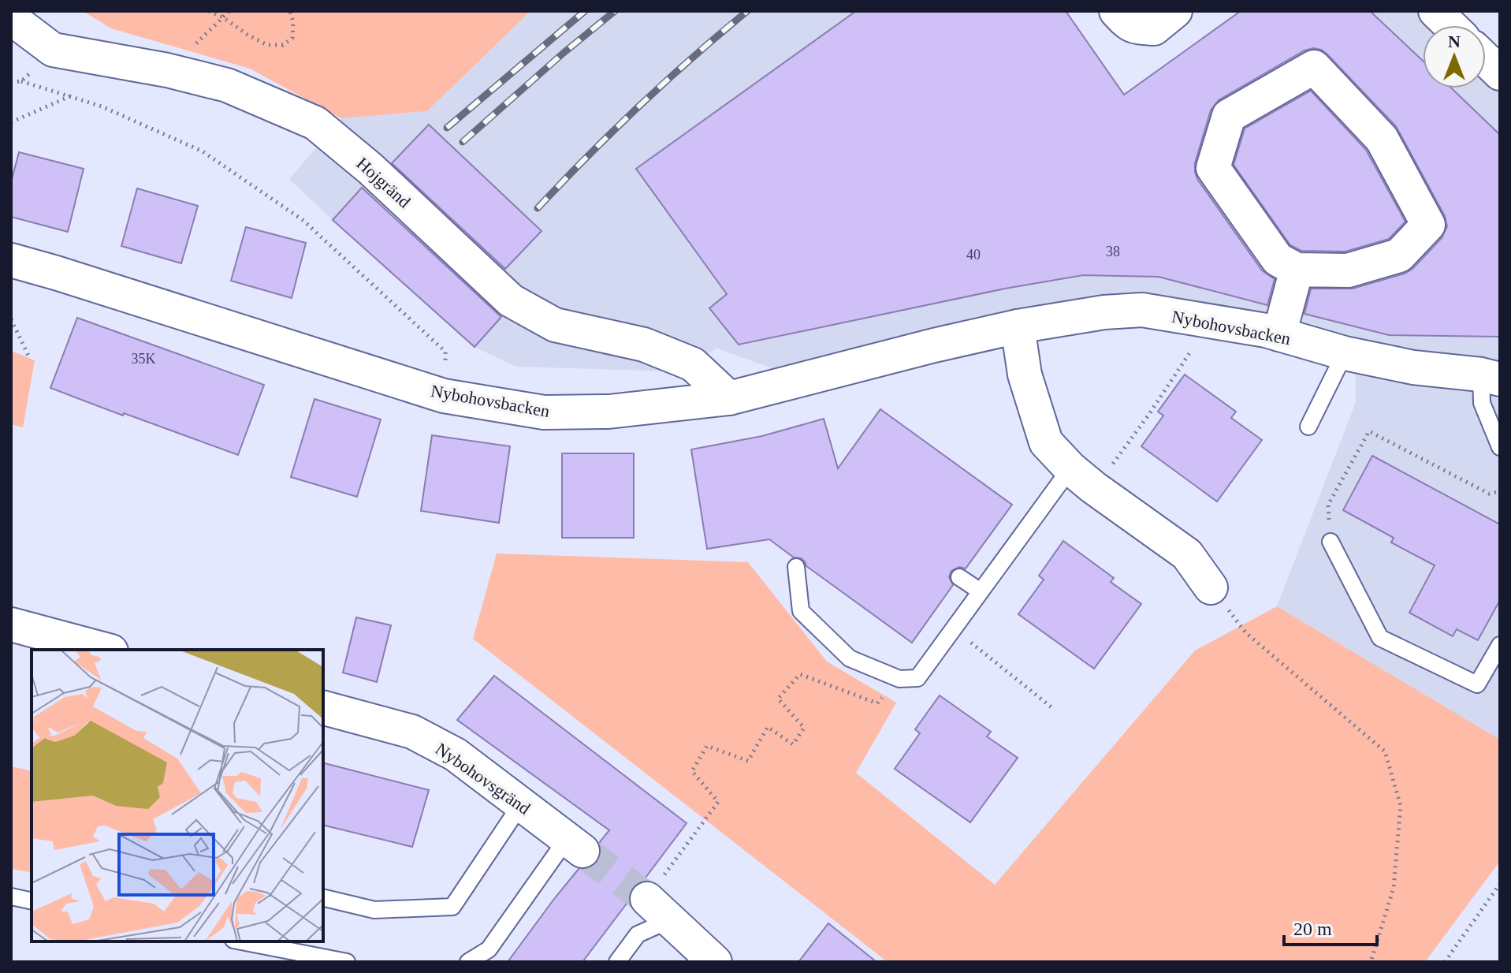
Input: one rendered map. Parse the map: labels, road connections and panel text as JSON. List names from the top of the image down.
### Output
{
  "streets": {
    "street": ["Hojgränd", "Nybohovsbacken", "Nybohovsgränd"]
  },
  "crossings": [
    ["Hojgränd", "Nybohovsbacken"]
  ],
  "house_numbers": ["38", "40", "35K"],
  "scale_bar": "20 m",
  "north": "top"
}
